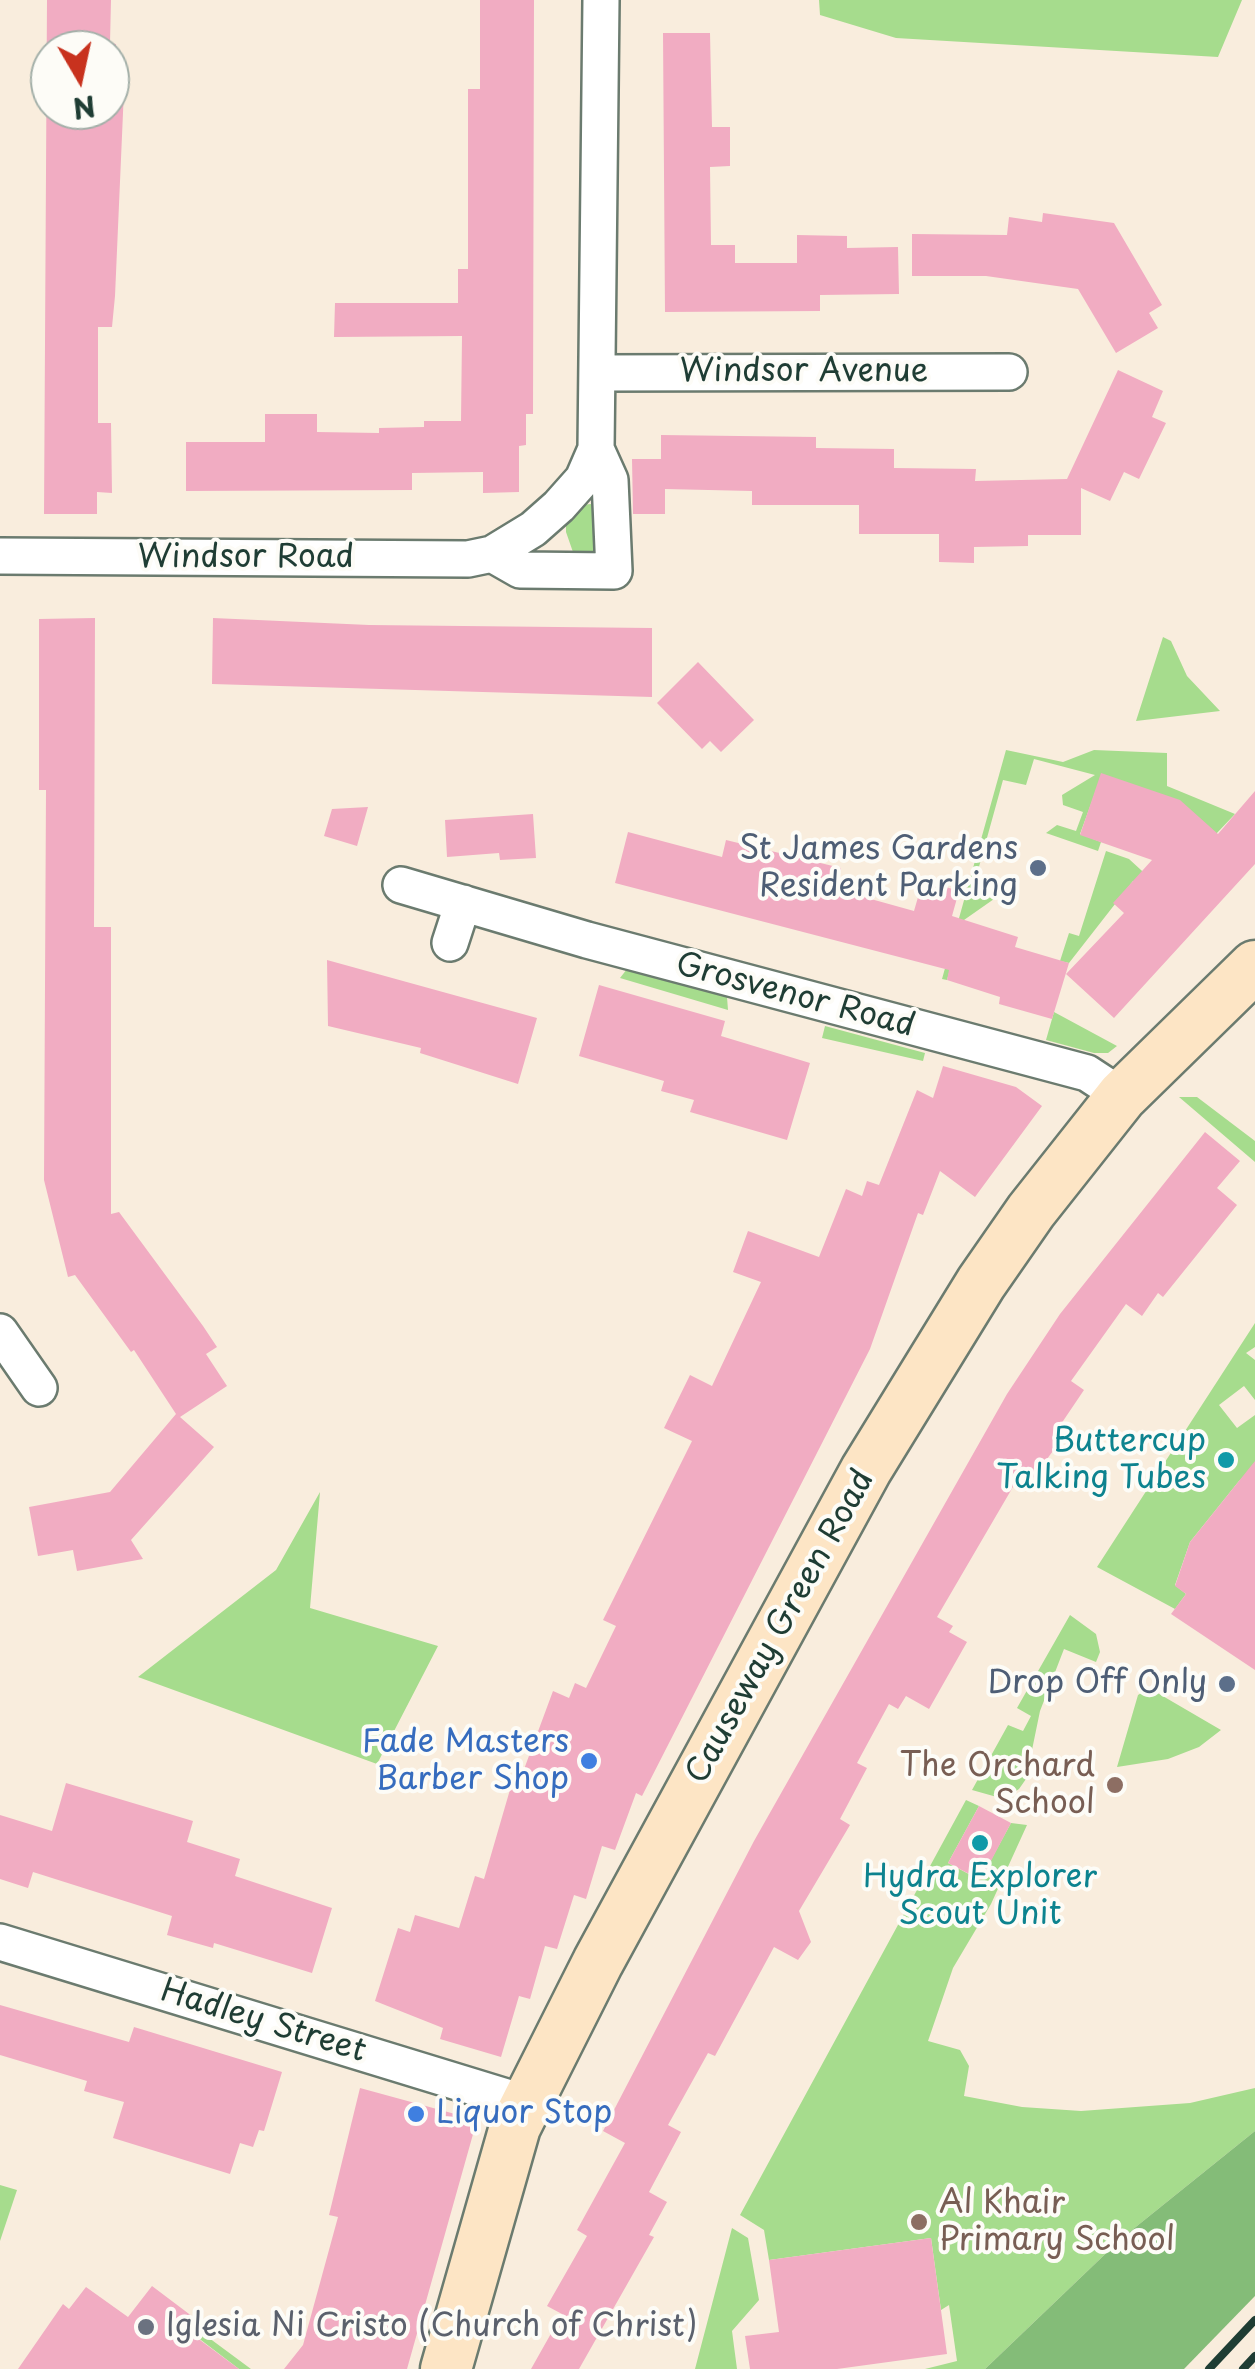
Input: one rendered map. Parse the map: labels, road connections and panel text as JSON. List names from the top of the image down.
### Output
{
  "streets": {
    "main road": ["Causeway Green Road"],
    "street": [
      "Windsor Avenue",
      "Windsor Road",
      "Grosvenor Road",
      "Hadley Street"
    ]
  },
  "crossings": [
    ["Windsor Avenue", "Windsor Road"],
    ["Grosvenor Road", "Causeway Green Road"],
    ["Causeway Green Road", "Hadley Street"]
  ],
  "places": [
    "St James Gardens Resident Parking",
    "Buttercup Talking Tubes",
    "Drop Off Only",
    "Fade Masters Barber Shop",
    "The Orchard School",
    "Hydra Explorer Scout Unit",
    "Liquor Stop",
    "Al Khair Primary School",
    "Iglesia Ni Cristo (Church of Christ)"
  ],
  "north": "bottom"
}
